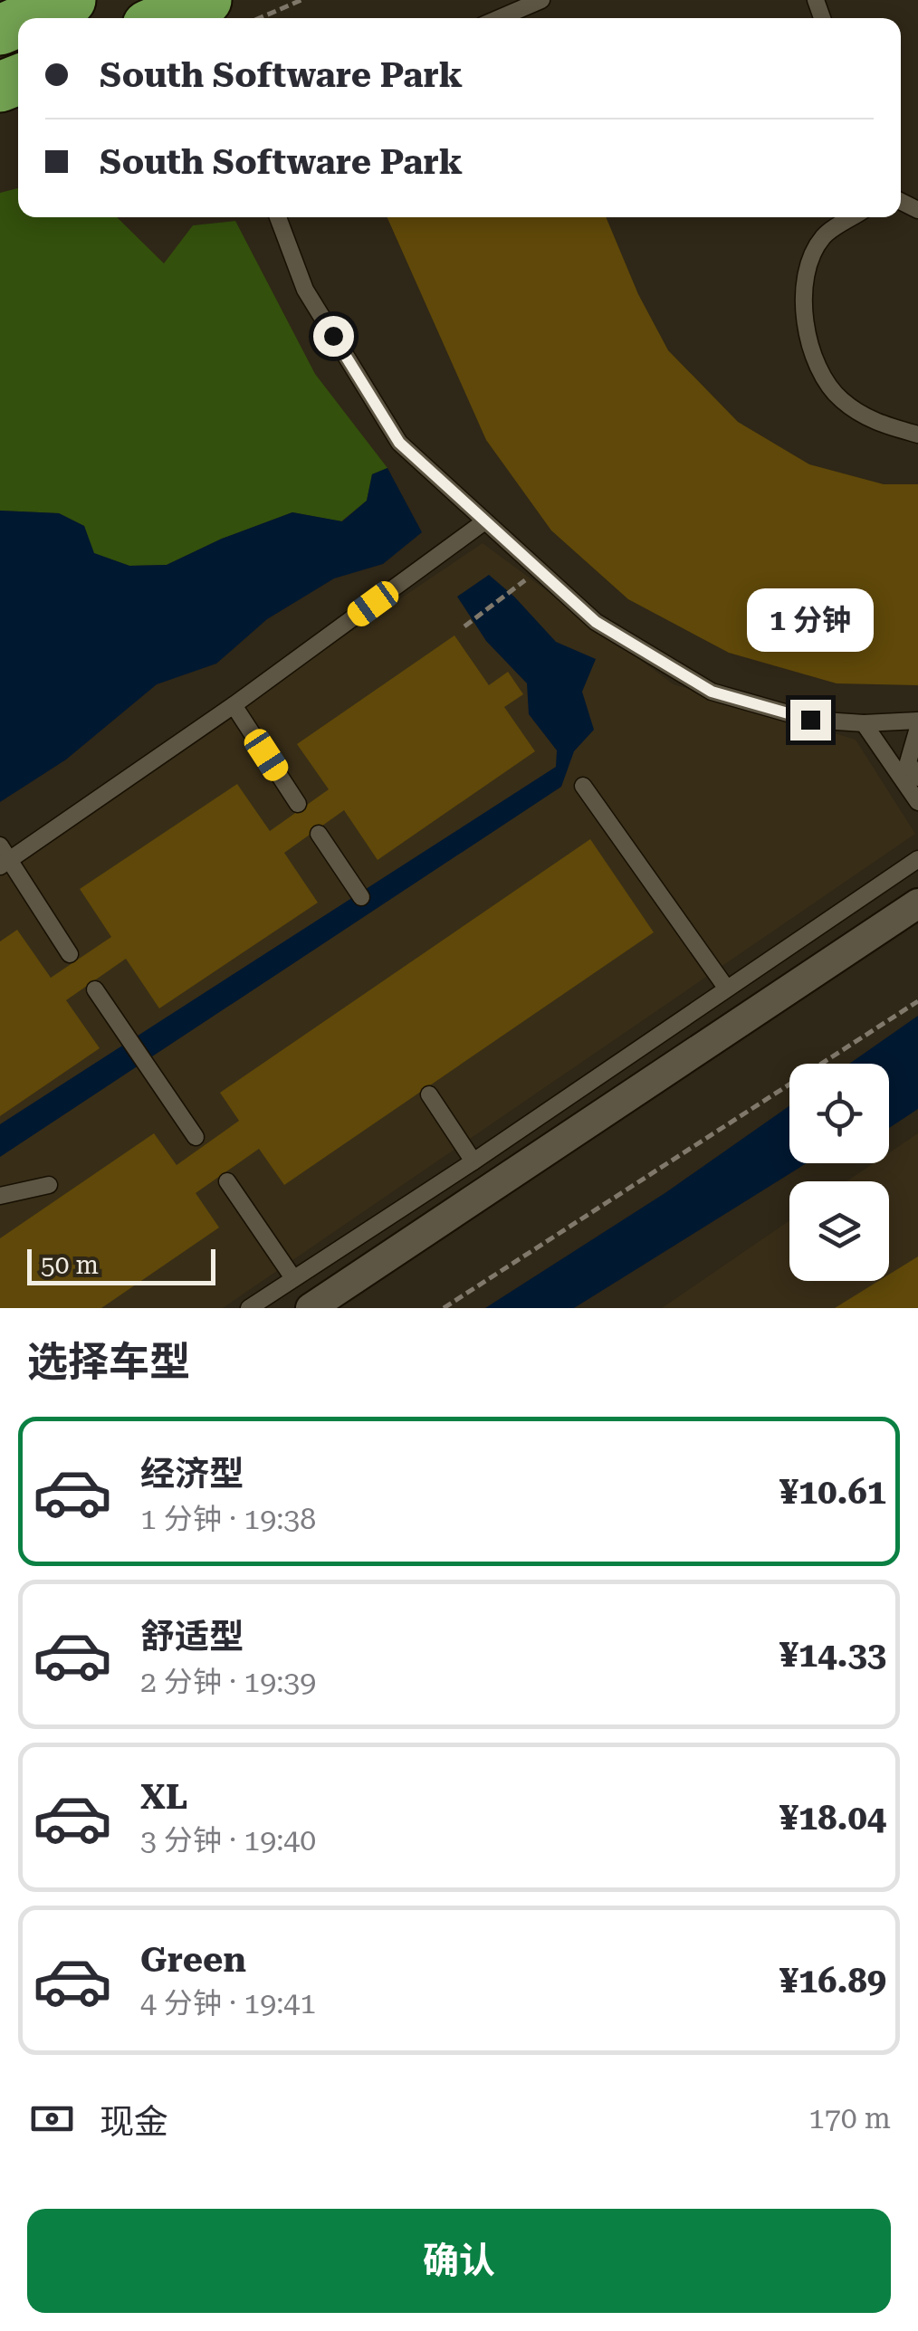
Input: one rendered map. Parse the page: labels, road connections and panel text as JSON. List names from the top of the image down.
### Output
{
  "scale_bar": "50 m",
  "page": {
    "banner": ["South Software Park", "South Software Park"],
    "bubble": "1 分钟",
    "scale": "50 m",
    "heading": "选择车型",
    "list": [
      {
        "name": "经济型",
        "note": "1 分钟 · 19:38",
        "value": "¥10.61"
      },
      {
        "name": "舒适型",
        "note": "2 分钟 · 19:39",
        "value": "¥14.33"
      },
      {
        "name": "XL",
        "note": "3 分钟 · 19:40",
        "value": "¥18.04"
      },
      {
        "name": "Green",
        "note": "4 分钟 · 19:41",
        "value": "¥16.89"
      }
    ],
    "pay": ["现金", "170 m"],
    "buttons": "确认"
  }
}
